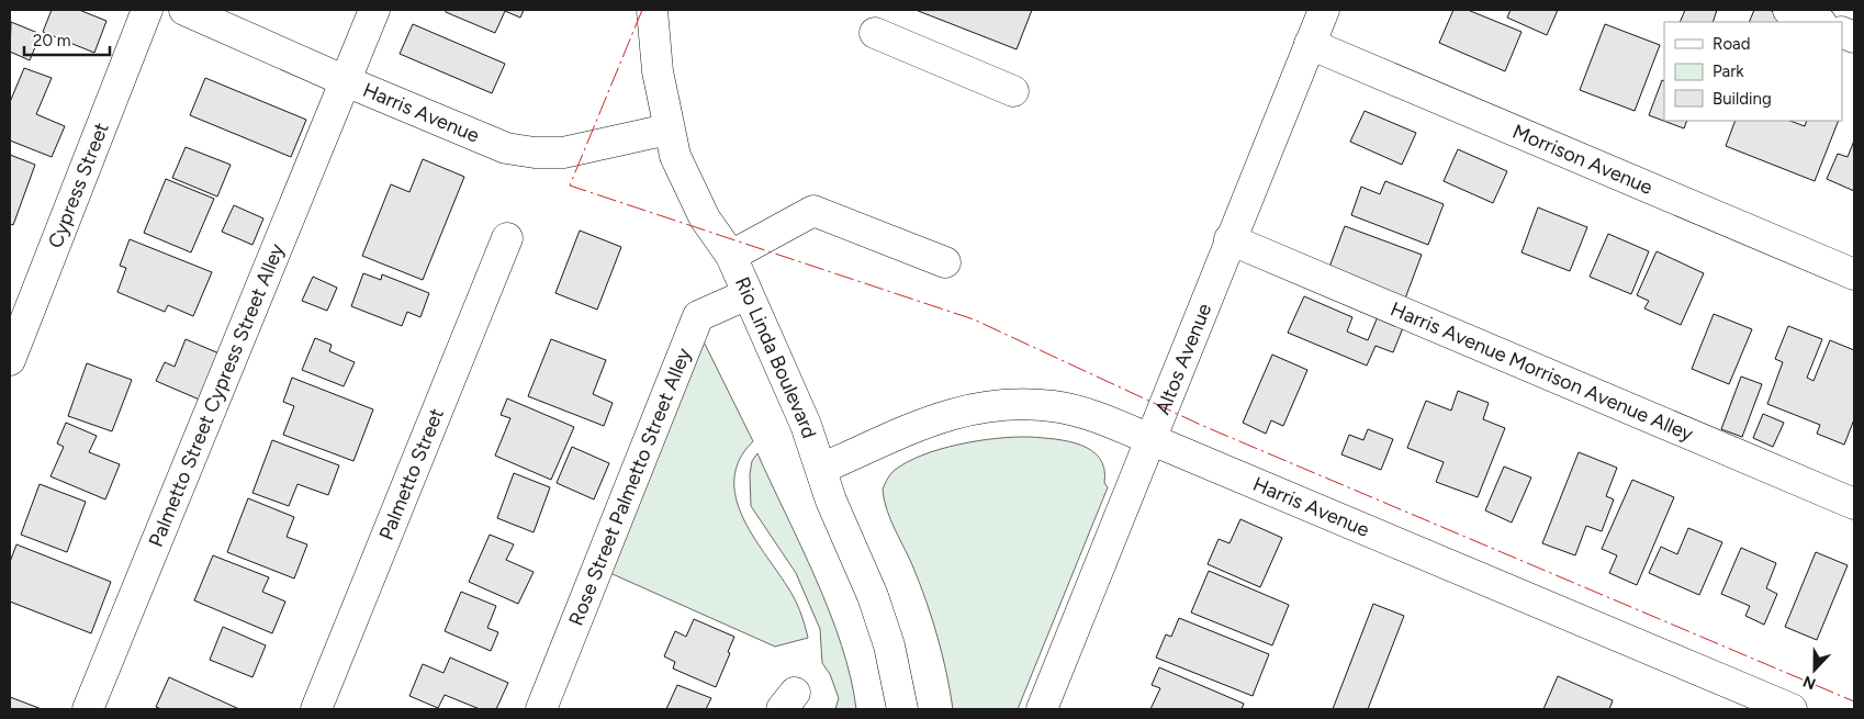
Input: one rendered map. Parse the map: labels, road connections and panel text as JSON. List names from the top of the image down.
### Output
{
  "streets": {
    "street": [
      "Harris Avenue",
      "Morrison Avenue",
      "Cypress Street",
      "Rio Linda Boulevard",
      "Altos Avenue",
      "Harris Avenue Morrison Avenue Alley",
      "Palmetto Street Cypress Street Alley",
      "Palmetto Street",
      "Rose Street Palmetto Street Alley"
    ]
  },
  "crossings": [
    ["Harris Avenue", "Rio Linda Boulevard"],
    ["Harris Avenue", "Altos Avenue"],
    ["Harris Avenue", "Palmetto Street Cypress Street Alley"],
    ["Morrison Avenue", "Altos Avenue"],
    ["Rio Linda Boulevard", "Rose Street Palmetto Street Alley"],
    ["Altos Avenue", "Harris Avenue Morrison Avenue Alley"]
  ],
  "legend": ["Road", "Park", "Building"],
  "scale_bar": "20 m",
  "north": "bottom"
}
